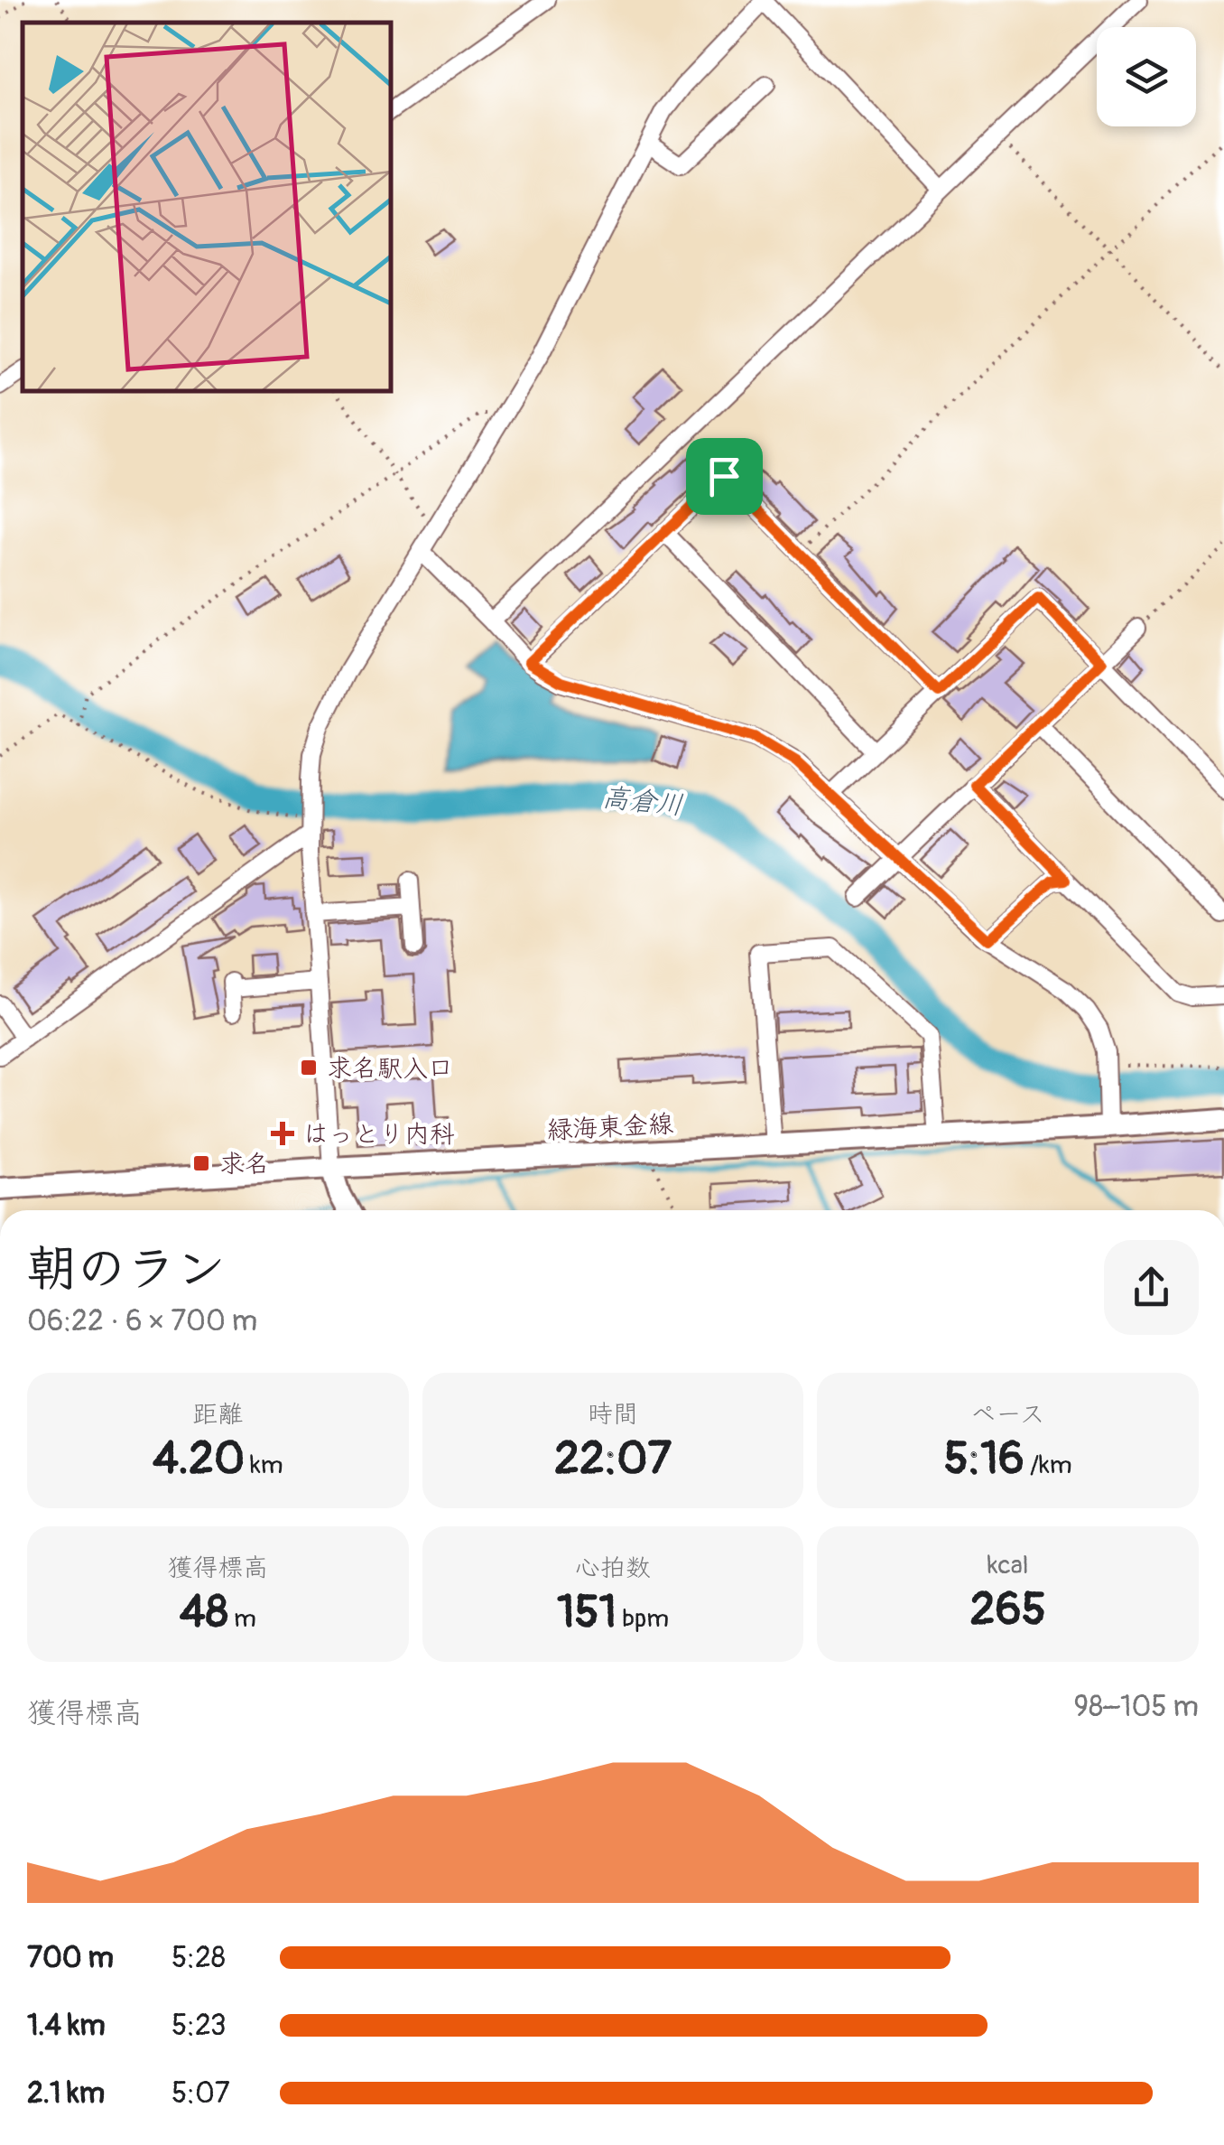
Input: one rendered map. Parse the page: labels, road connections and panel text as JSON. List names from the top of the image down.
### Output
{
  "streets": {
    "main road": ["緑海東金線"]
  },
  "water": ["高倉川"],
  "places": {
    "transit": ["求名駅入口", "求名"],
    "health": ["はっとり内科"]
  },
  "page": {
    "heading": ["朝のラン", "06:22 · 6 × 700 m"],
    "stats": [
      ["距離", "4.20 km"],
      ["時間", "22:07"],
      ["ペース", "5:16 /km"],
      ["獲得標高", "48 m"],
      ["心拍数", "151 bpm"],
      ["kcal", "265"]
    ],
    "chart": ["獲得標高", "98–105 m"],
    "list": [
      {
        "name": "700 m",
        "note": "5:28"
      },
      {
        "name": "1.4 km",
        "note": "5:23"
      },
      {
        "name": "2.1 km",
        "note": "5:07"
      }
    ]
  }
}
